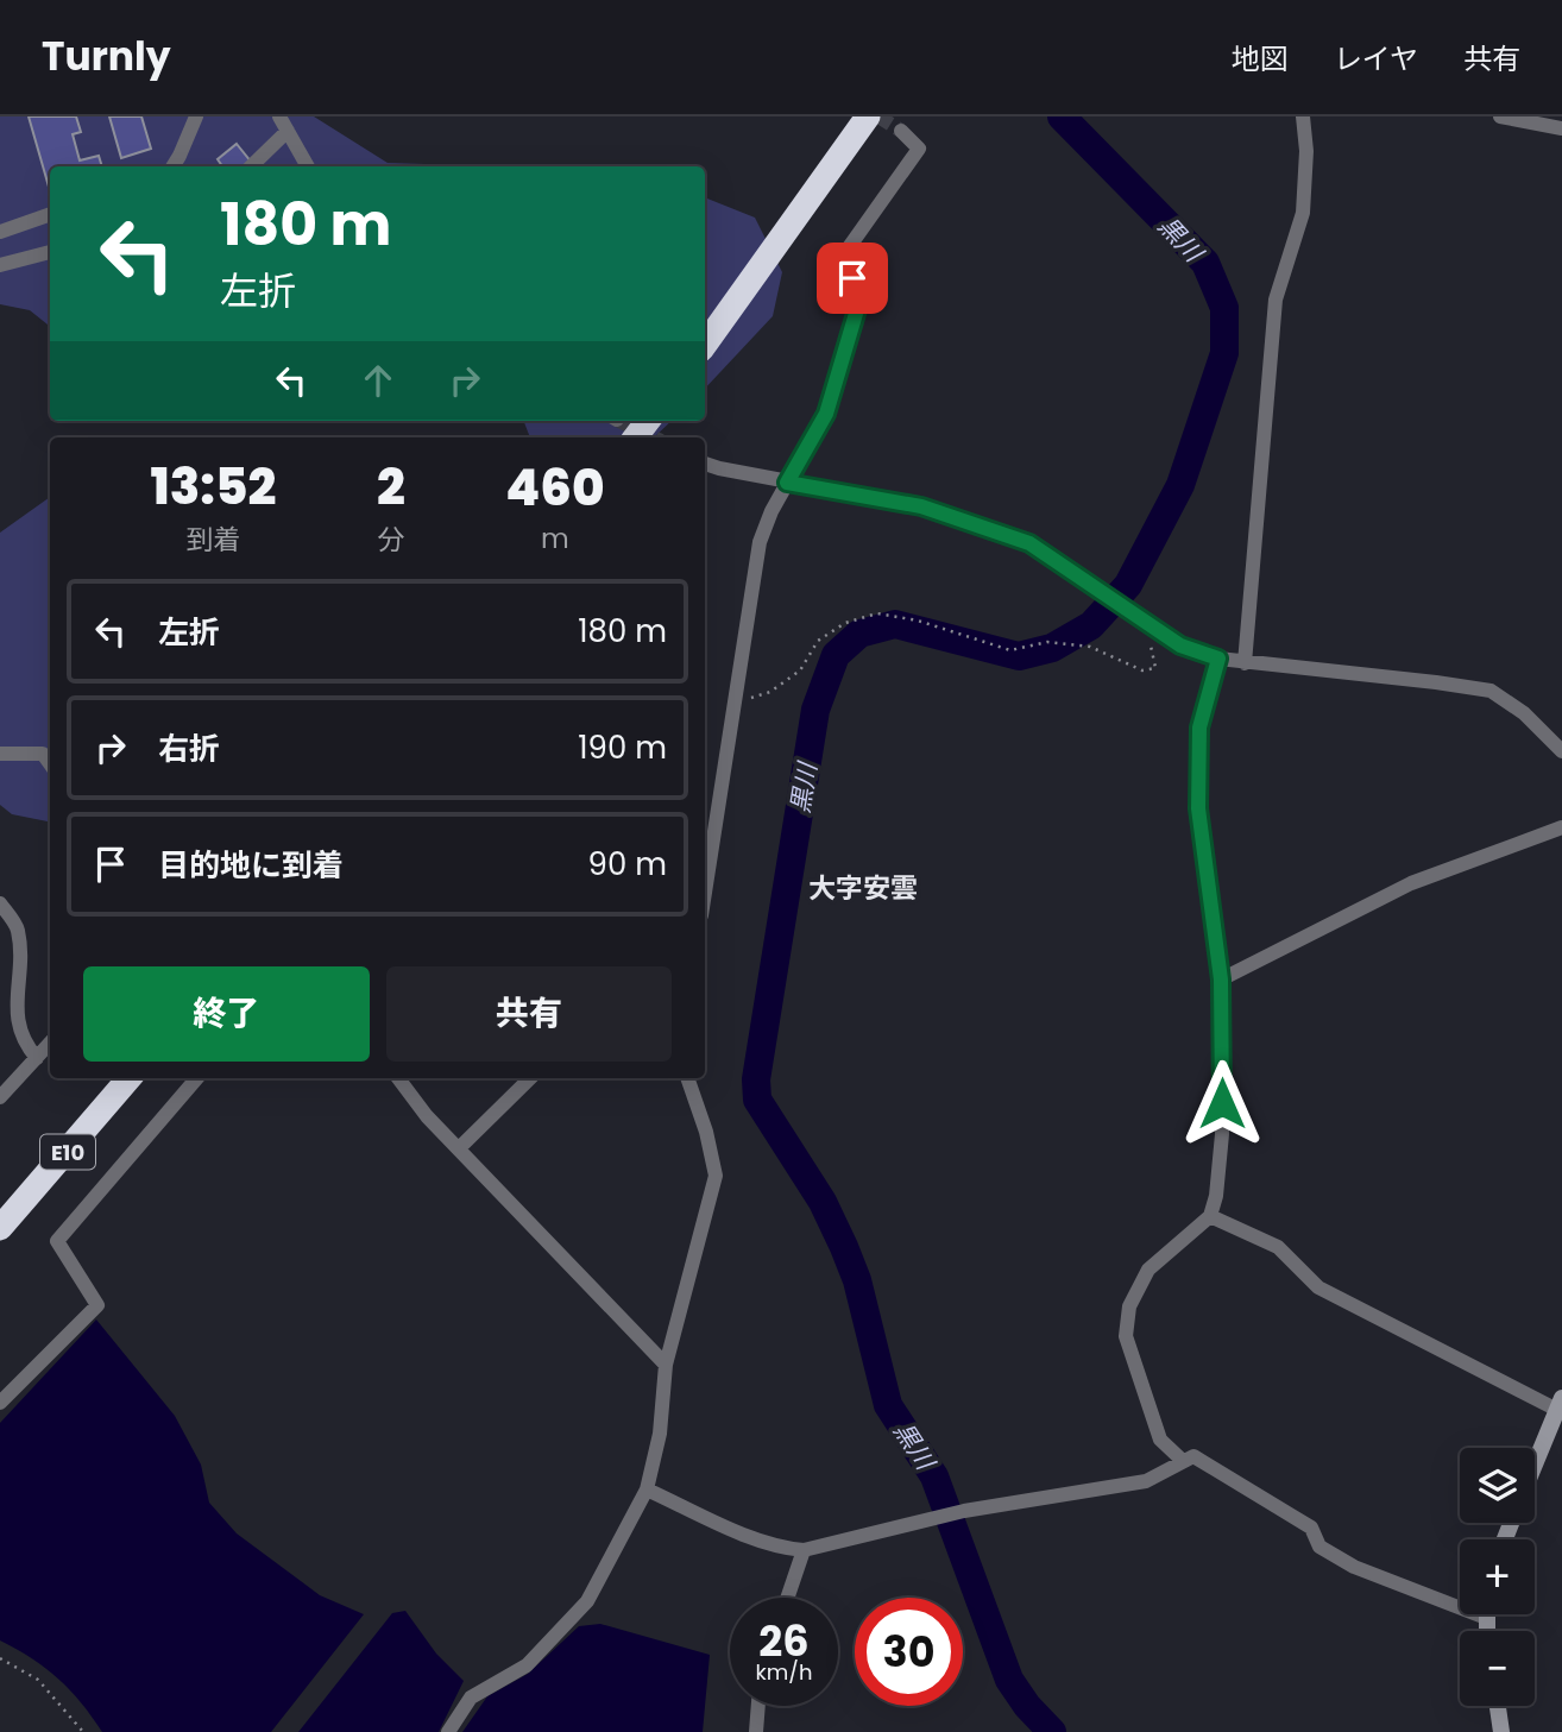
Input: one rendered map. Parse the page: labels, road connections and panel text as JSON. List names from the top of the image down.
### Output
{
  "streets": {
    "highway": ["E10"]
  },
  "districts": ["大字安雲"],
  "water": ["黒川"],
  "page": {
    "header": "Turnly",
    "nav": ["地図", "レイヤ", "共有"],
    "turn": ["180 m", "左折"],
    "eta": [
      "13:52",
      "到着",
      "2",
      "分",
      "460",
      "m"
    ],
    "list": [
      {
        "name": "左折",
        "value": "180 m"
      },
      {
        "name": "右折",
        "value": "190 m"
      },
      {
        "name": "目的地に到着",
        "value": "90 m"
      }
    ],
    "buttons": ["終了", "共有"],
    "map_buttons": ["+", "−"],
    "speed": "26 km/h",
    "limit": "30"
  }
}
